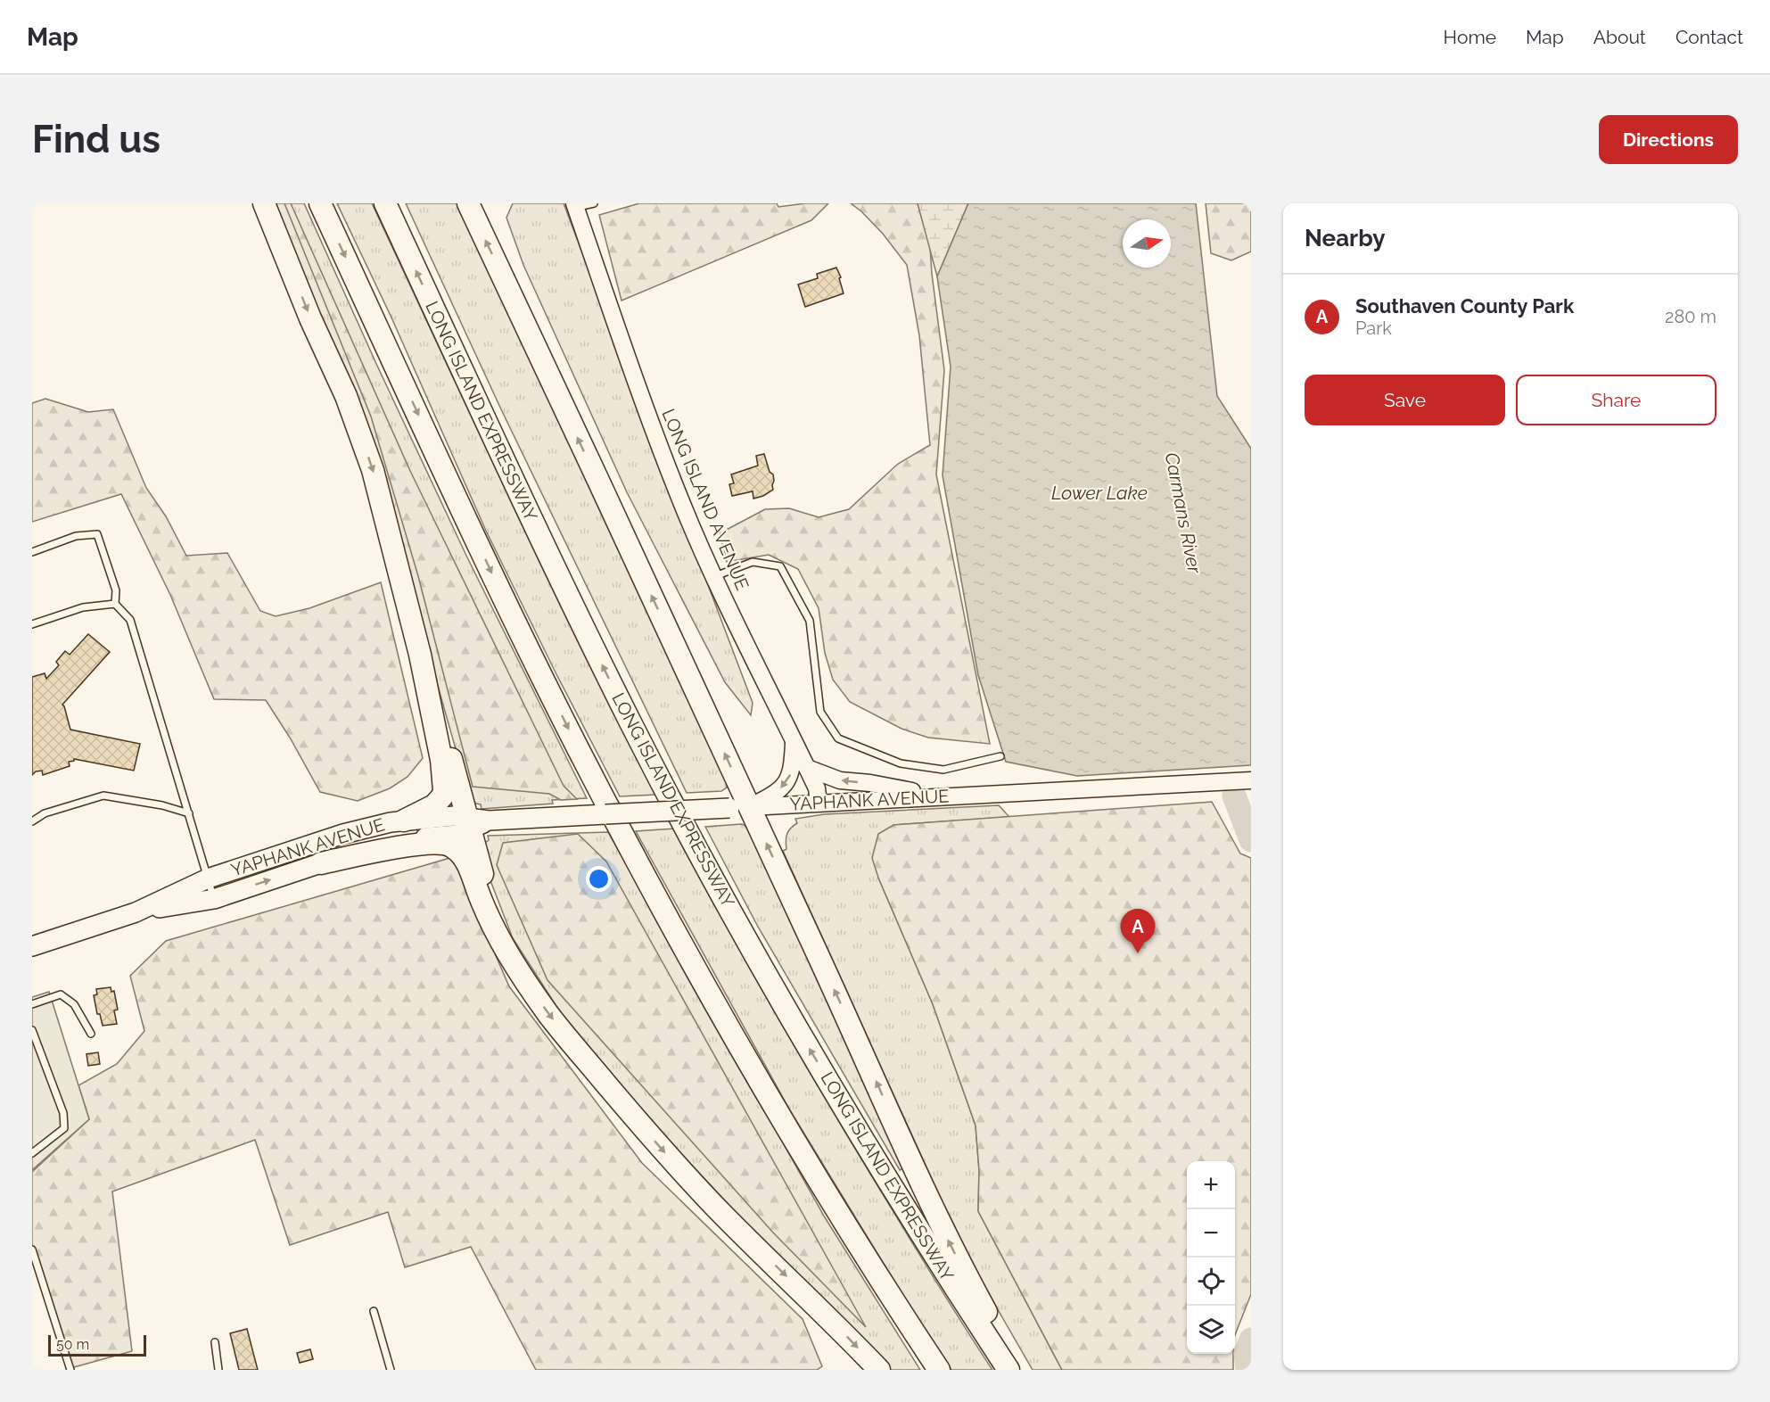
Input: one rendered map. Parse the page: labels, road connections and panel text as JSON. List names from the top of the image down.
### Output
{
  "streets": {
    "highway": ["LONG ISLAND EXPRESSWAY"],
    "main road": ["LONG ISLAND AVENUE", "YAPHANK AVENUE"]
  },
  "crossings": [
    ["LONG ISLAND AVENUE", "YAPHANK AVENUE"]
  ],
  "water": ["Lower Lake", "Carmans River"],
  "scale_bar": "50 m",
  "north": "right",
  "page": {
    "header": "Map",
    "nav": [
      "Home",
      "Map",
      "About",
      "Contact"
    ],
    "buttons": [
      "Directions",
      ["Save", "Share"]
    ],
    "title": "Find us",
    "heading": "Nearby",
    "list": [
      {
        "mark": "A",
        "name": "Southaven County Park",
        "note": "Park",
        "value": "280 m"
      }
    ],
    "pins": "A",
    "map_buttons": ["+", "−"],
    "scale": "50 m"
  }
}
